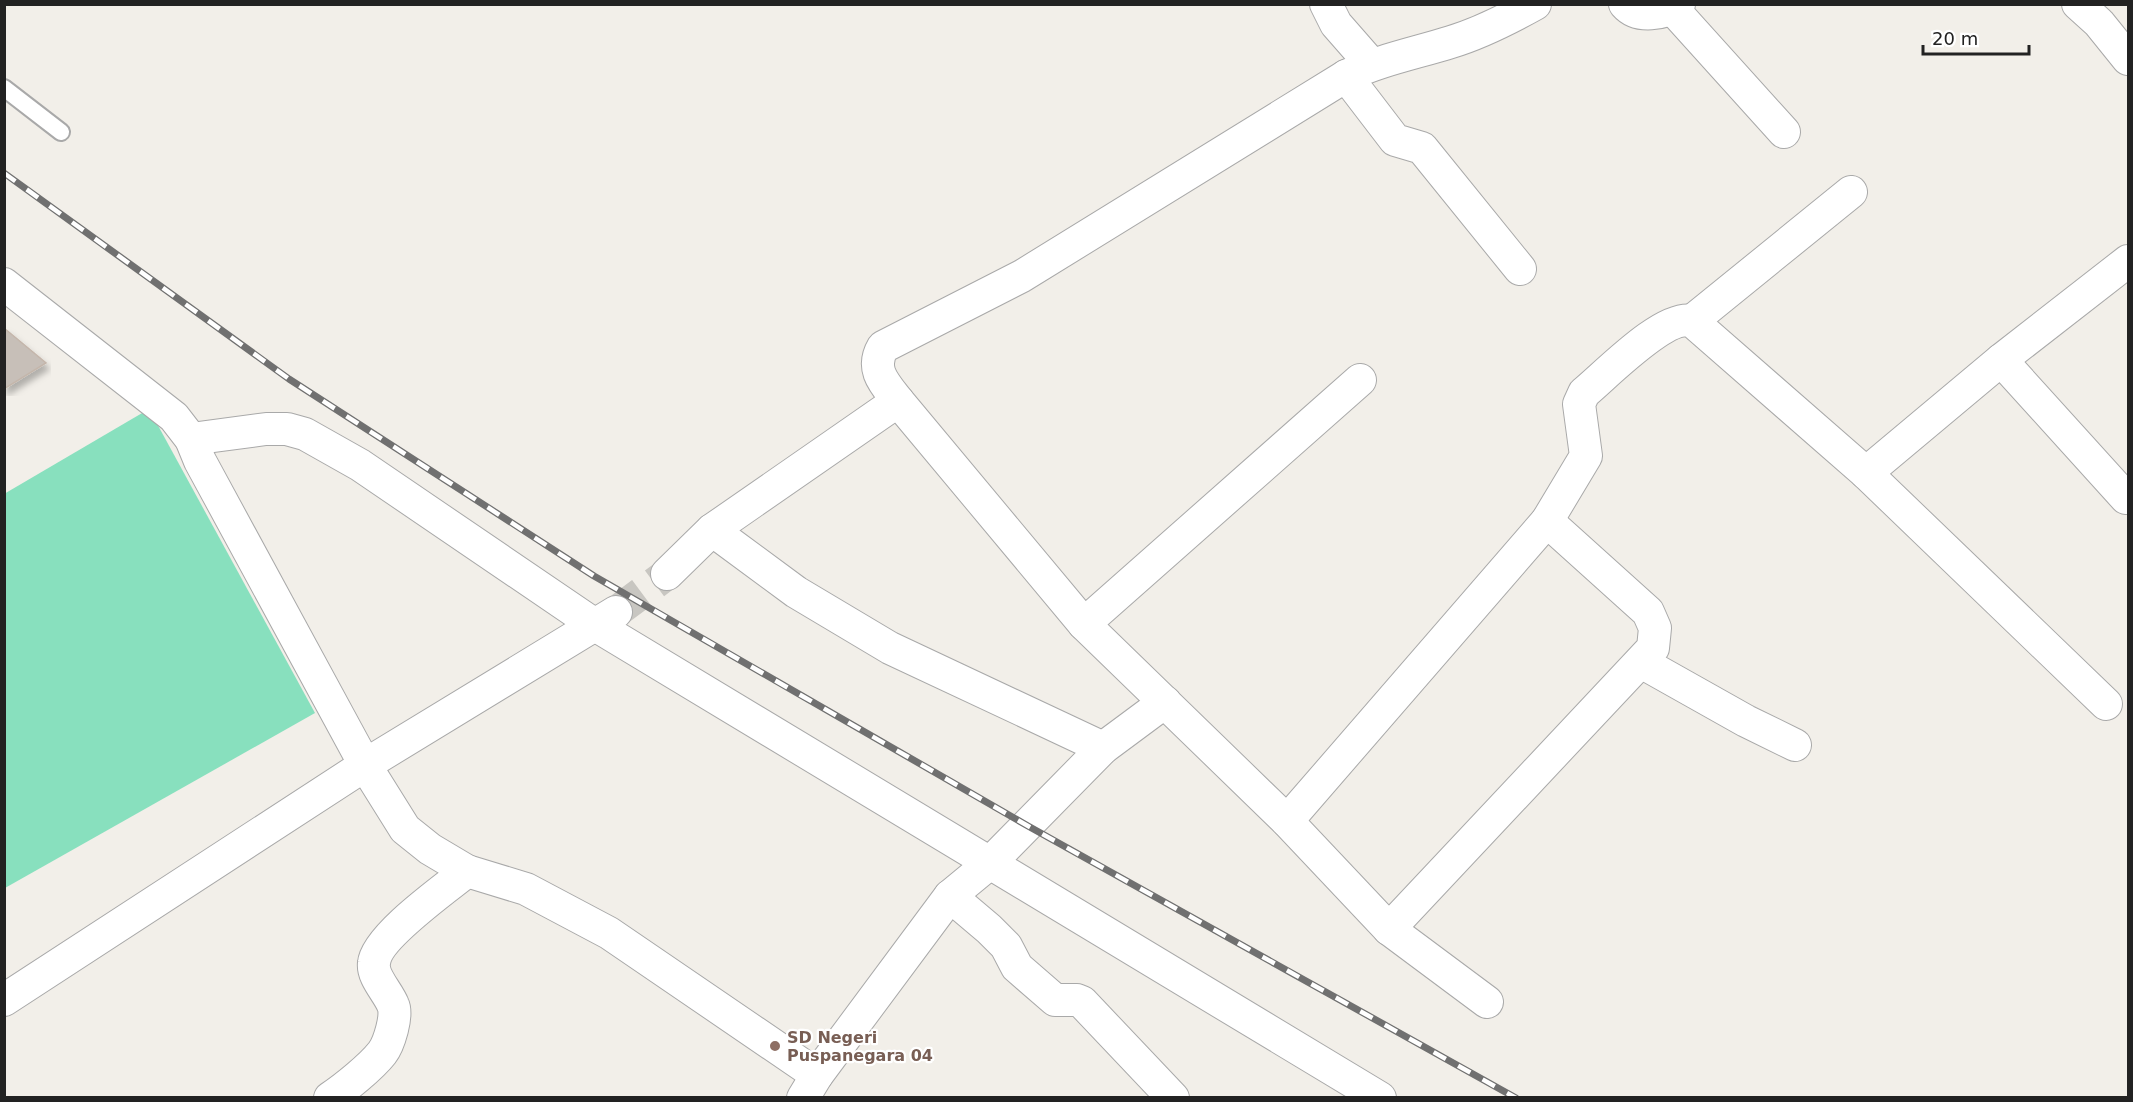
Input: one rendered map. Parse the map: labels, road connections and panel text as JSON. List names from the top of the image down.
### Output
{
  "places": ["SD Negeri Puspanegara 04"],
  "scale_bar": "20 m"
}
